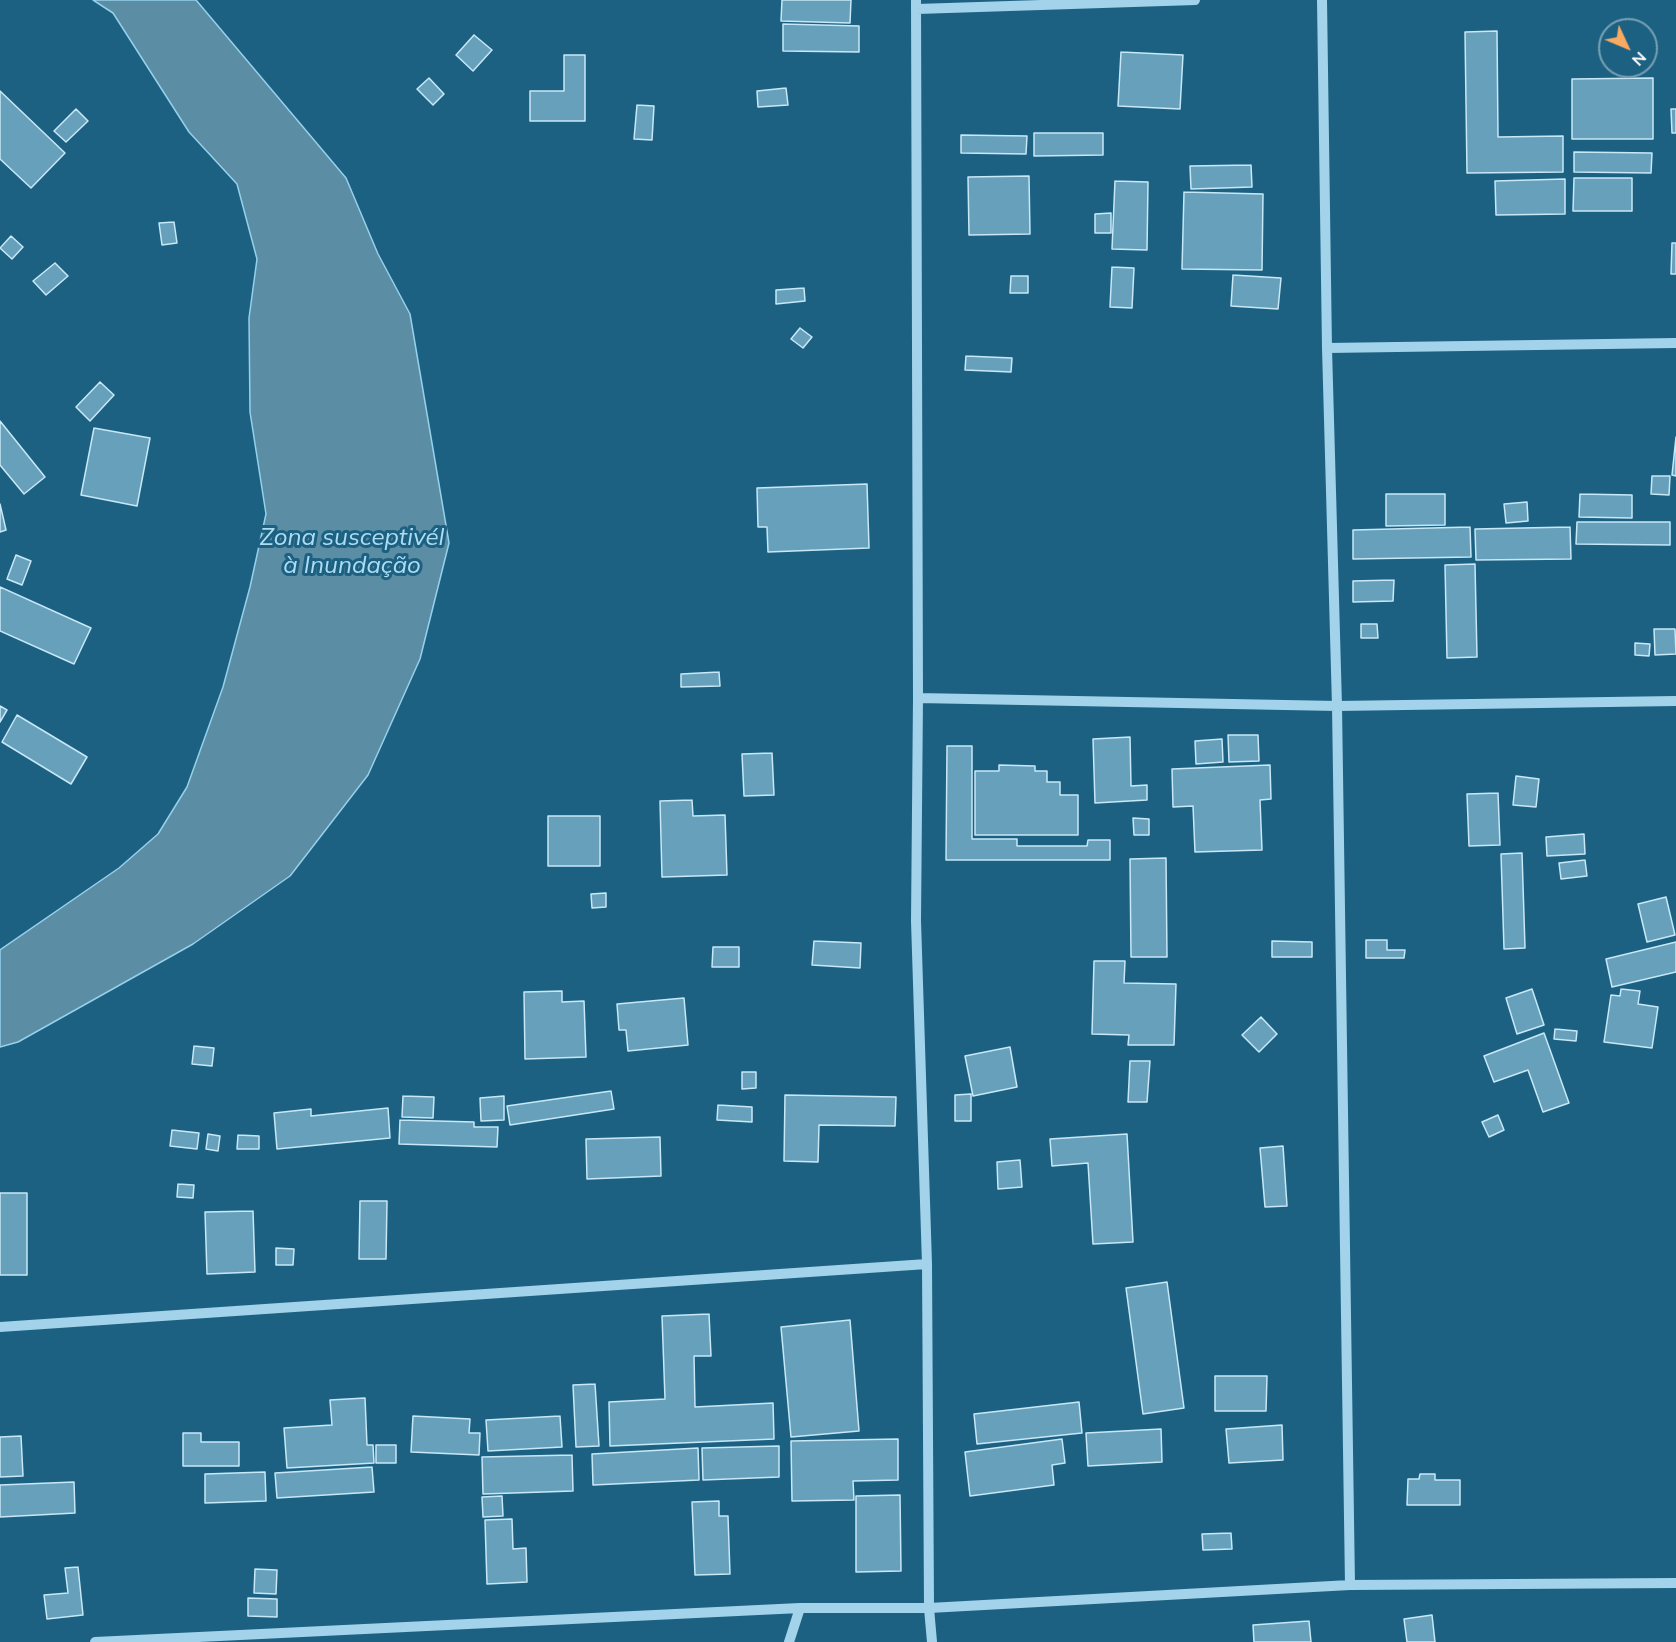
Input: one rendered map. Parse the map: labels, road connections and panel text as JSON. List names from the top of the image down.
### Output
{
  "water": ["Zona susceptivél à Inundação"],
  "north": "bottom right"
}
